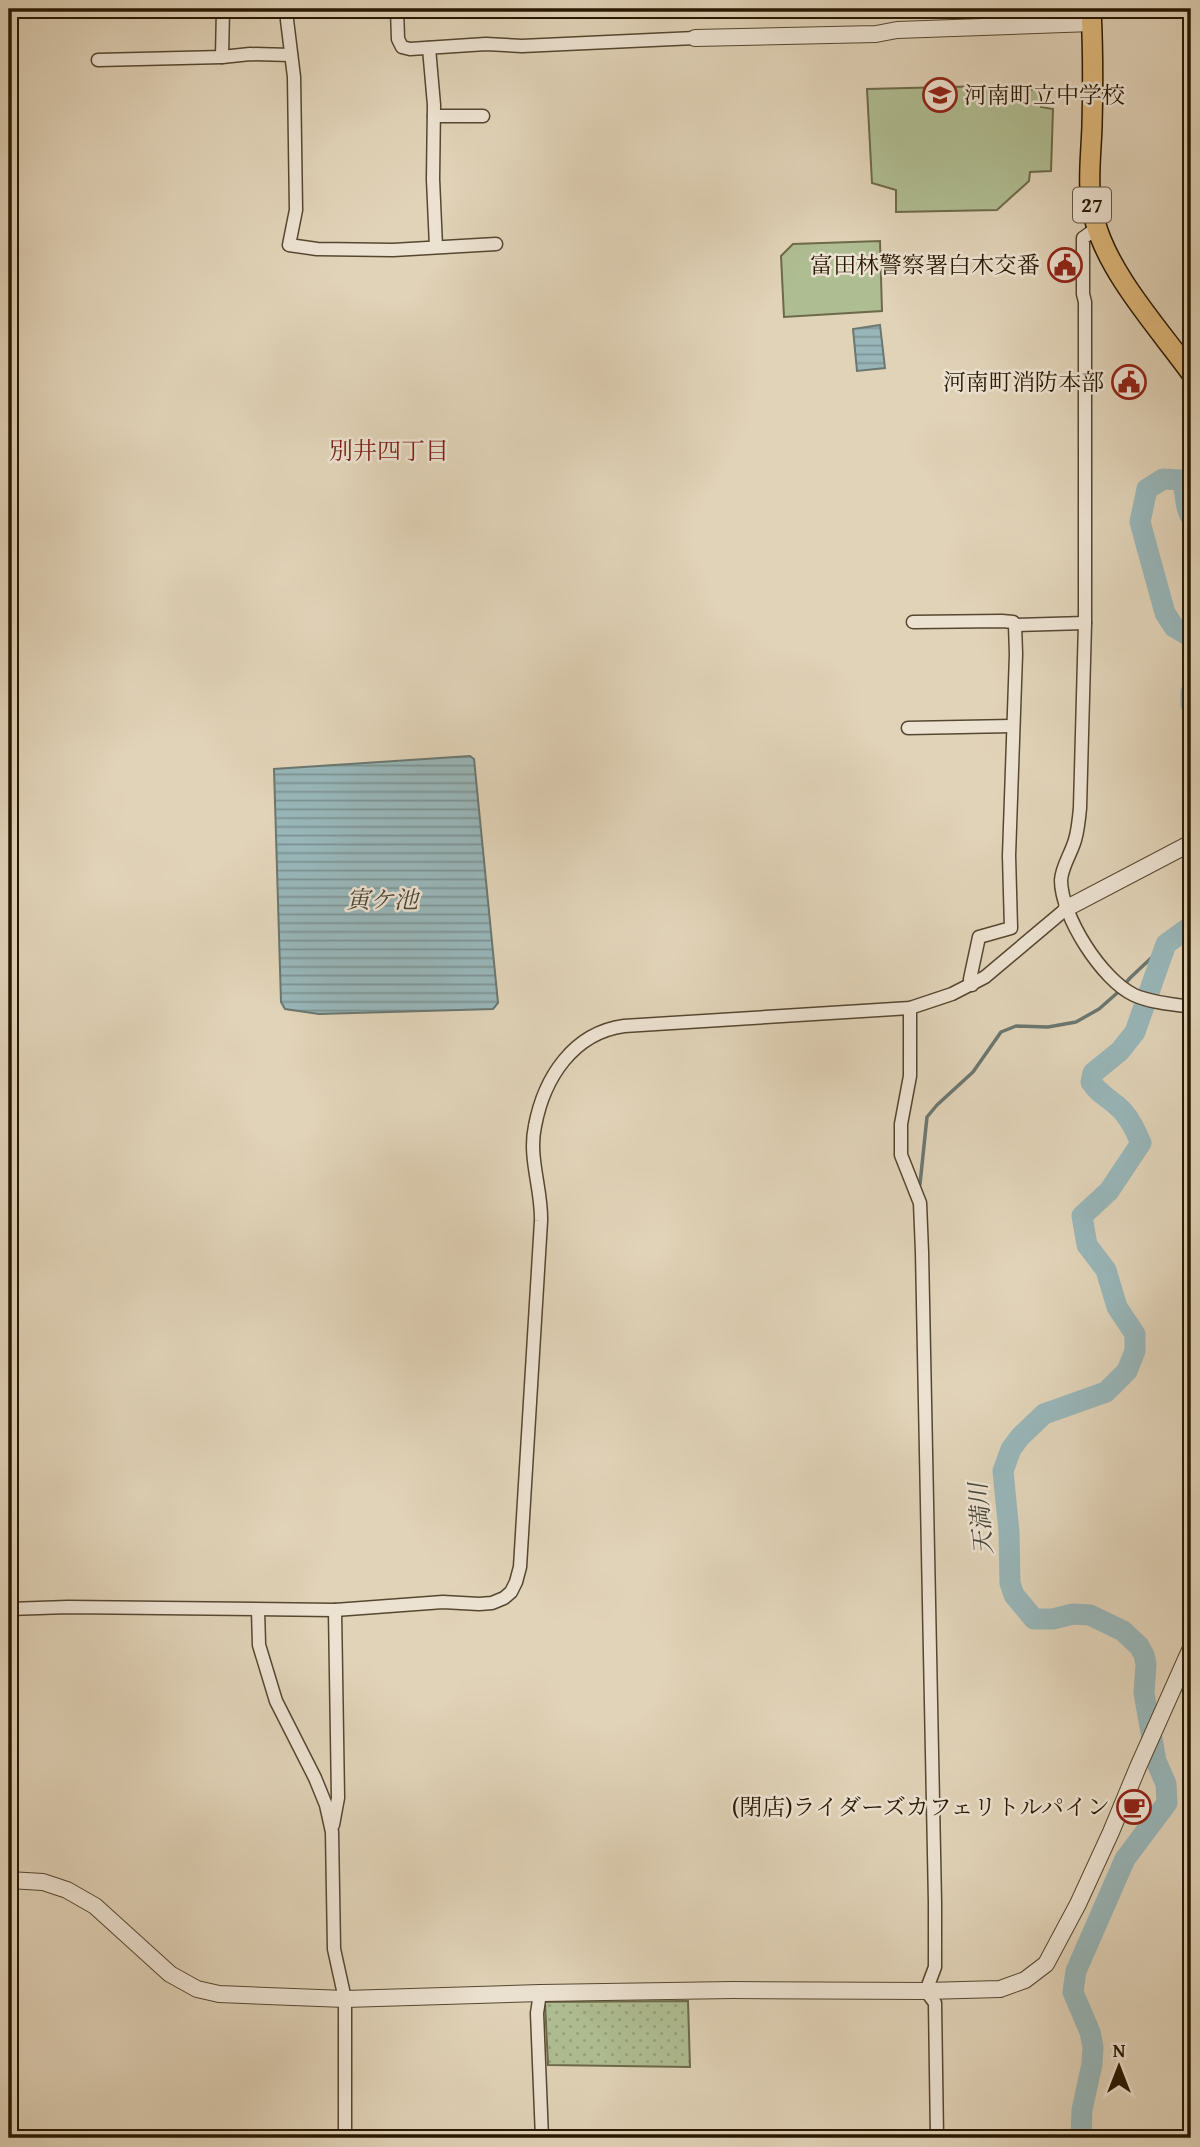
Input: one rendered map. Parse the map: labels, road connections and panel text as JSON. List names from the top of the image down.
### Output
{
  "streets": {
    "main road": ["27"]
  },
  "districts": ["別井四丁目"],
  "water": ["寅ケ池", "天満川"],
  "places": {
    "school or university": ["河南町立中学校"],
    "public building": ["富田林警察署白木交番", "河南町消防本部"],
    "cafe": ["(閉店)ライダーズカフェリトルパイン"]
  },
  "north": "top"
}
